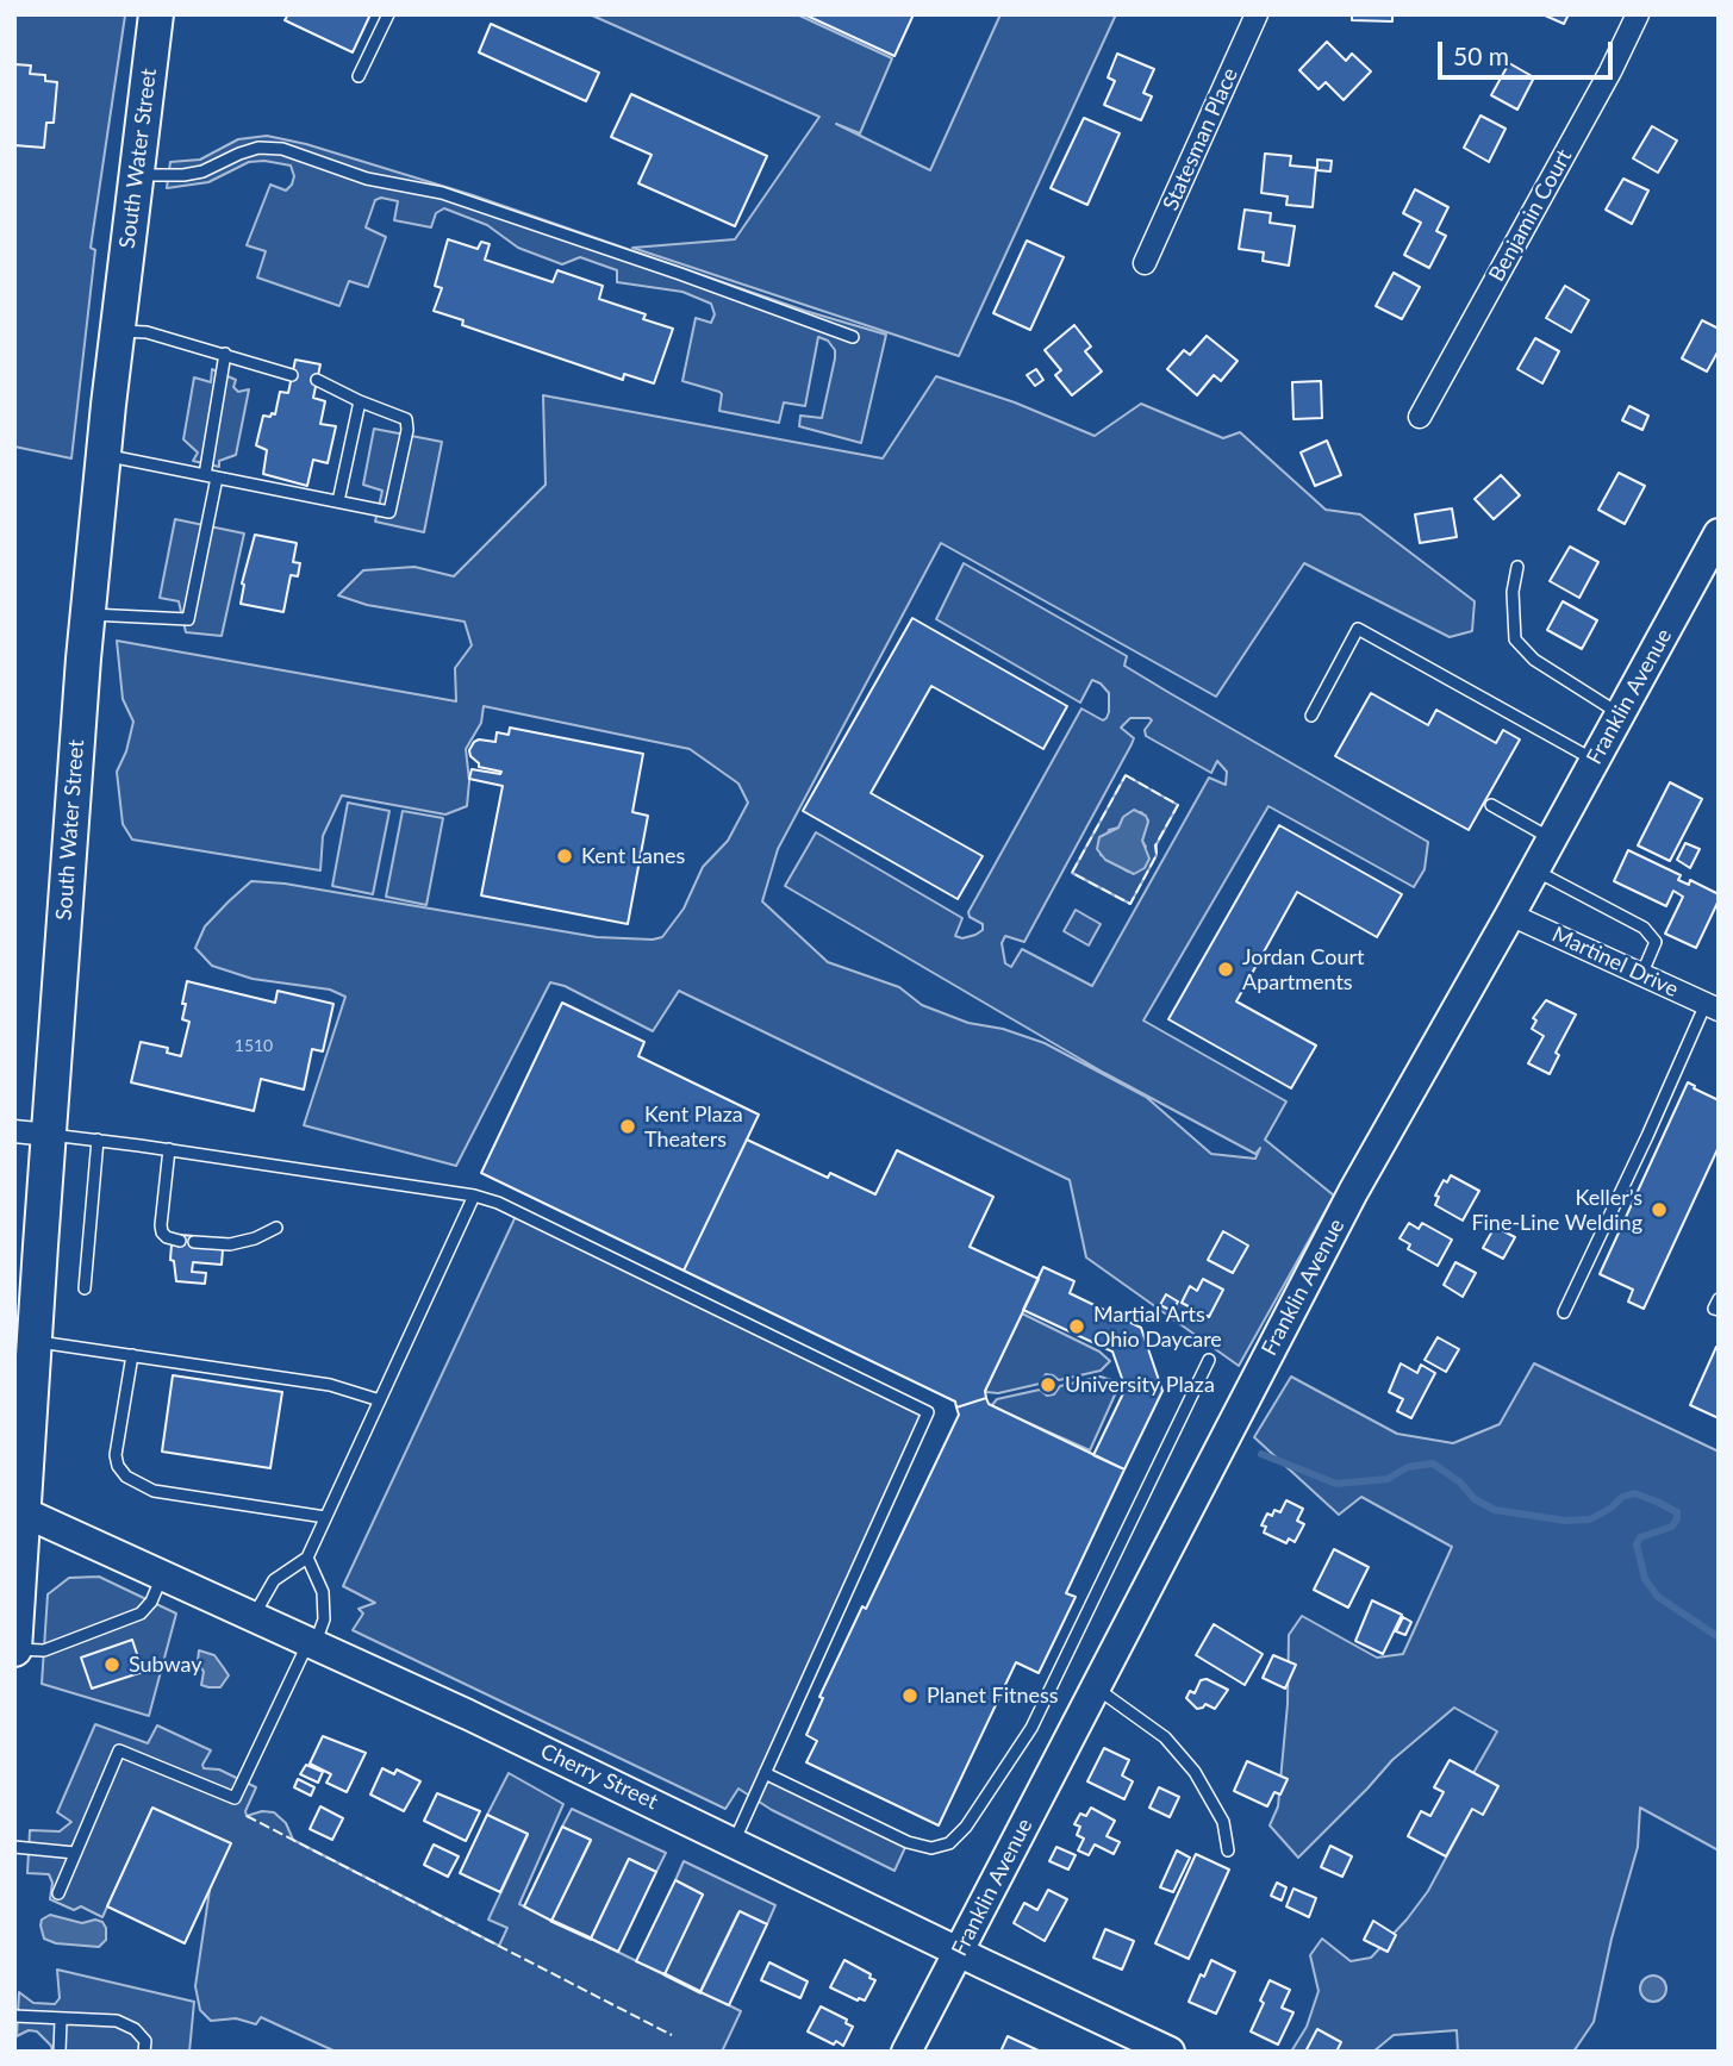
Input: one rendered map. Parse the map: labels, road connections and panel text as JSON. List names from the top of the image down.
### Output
{
  "streets": {
    "main road": ["South Water Street"],
    "street": [
      "Statesman Place",
      "Benjamin Court",
      "Franklin Avenue",
      "Martinel Drive",
      "Cherry Street"
    ]
  },
  "crossings": [
    ["South Water Street", "Cherry Street"],
    ["Franklin Avenue", "Martinel Drive"],
    ["Franklin Avenue", "Cherry Street"]
  ],
  "places": [
    "Kent Lanes",
    "Jordan Court Apartments",
    "Kent Plaza Theaters",
    "Keller’s Fine-Line Welding",
    "Martial Arts Ohio Daycare",
    "University Plaza",
    "Subway",
    "Planet Fitness"
  ],
  "house_numbers": ["1510"],
  "scale_bar": "50 m"
}
